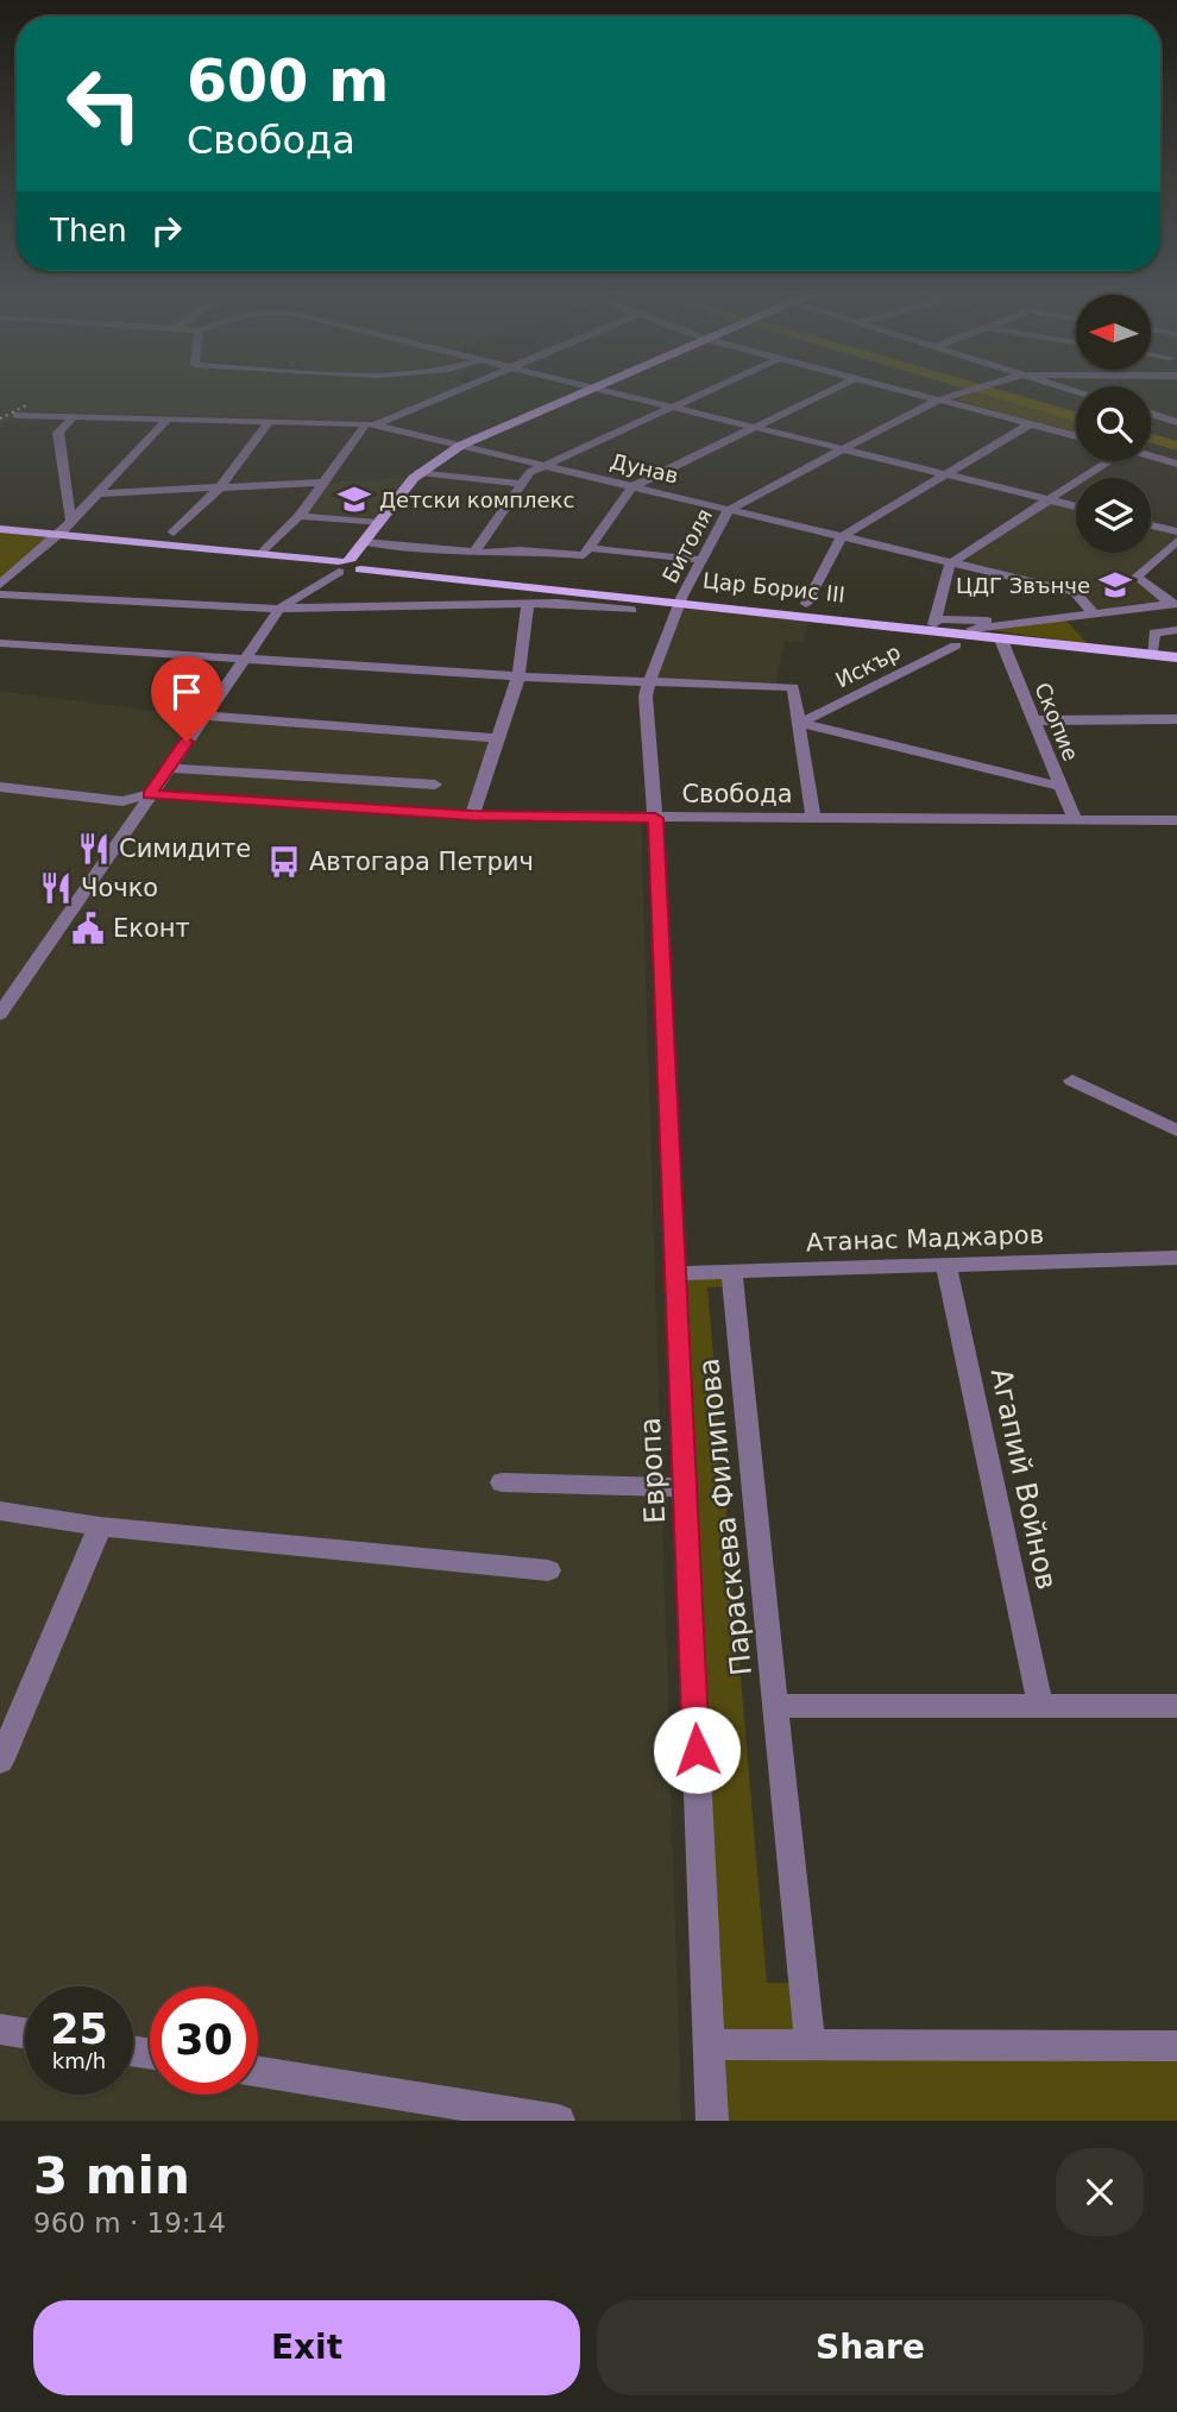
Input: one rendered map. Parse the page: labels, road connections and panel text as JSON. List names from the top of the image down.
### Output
{
  "streets": {
    "main road": ["Цар Борис III"],
    "street": [
      "Дунав",
      "Битоля",
      "Искър",
      "Скопие",
      "Свобода",
      "Атанас Маджаров",
      "Европа",
      "Агапий Войнов",
      "Параскева Филипова"
    ]
  },
  "crossings": [
    ["Дунав", "Битоля"],
    ["Дунав", "Цар Борис III"],
    ["Битоля", "Цар Борис III"],
    ["Битоля", "Свобода"],
    ["Битоля", "Европа"],
    ["Цар Борис III", "Искър"],
    ["Скопие", "Свобода"],
    ["Свобода", "Европа"],
    ["Атанас Маджаров", "Европа"],
    ["Атанас Маджаров", "Агапий Войнов"],
    ["Атанас Маджаров", "Параскева Филипова"],
    ["Агапий Войнов", "Параскева Филипова"]
  ],
  "places": {
    "school or university": ["Детски комплекс", "ЦДГ Звънче"],
    "restaurant": ["Симидите", "Чочко"],
    "bus stop": ["Автогара Петрич"],
    "public building": ["Еконт"]
  },
  "north": "left",
  "page": {
    "turn": ["600 m", "Свобода"],
    "then": "Then",
    "speed": "25 km/h",
    "limit": "30",
    "heading": ["3 min", "960 m · 19:14"],
    "buttons": ["Exit", "Share"]
  }
}
